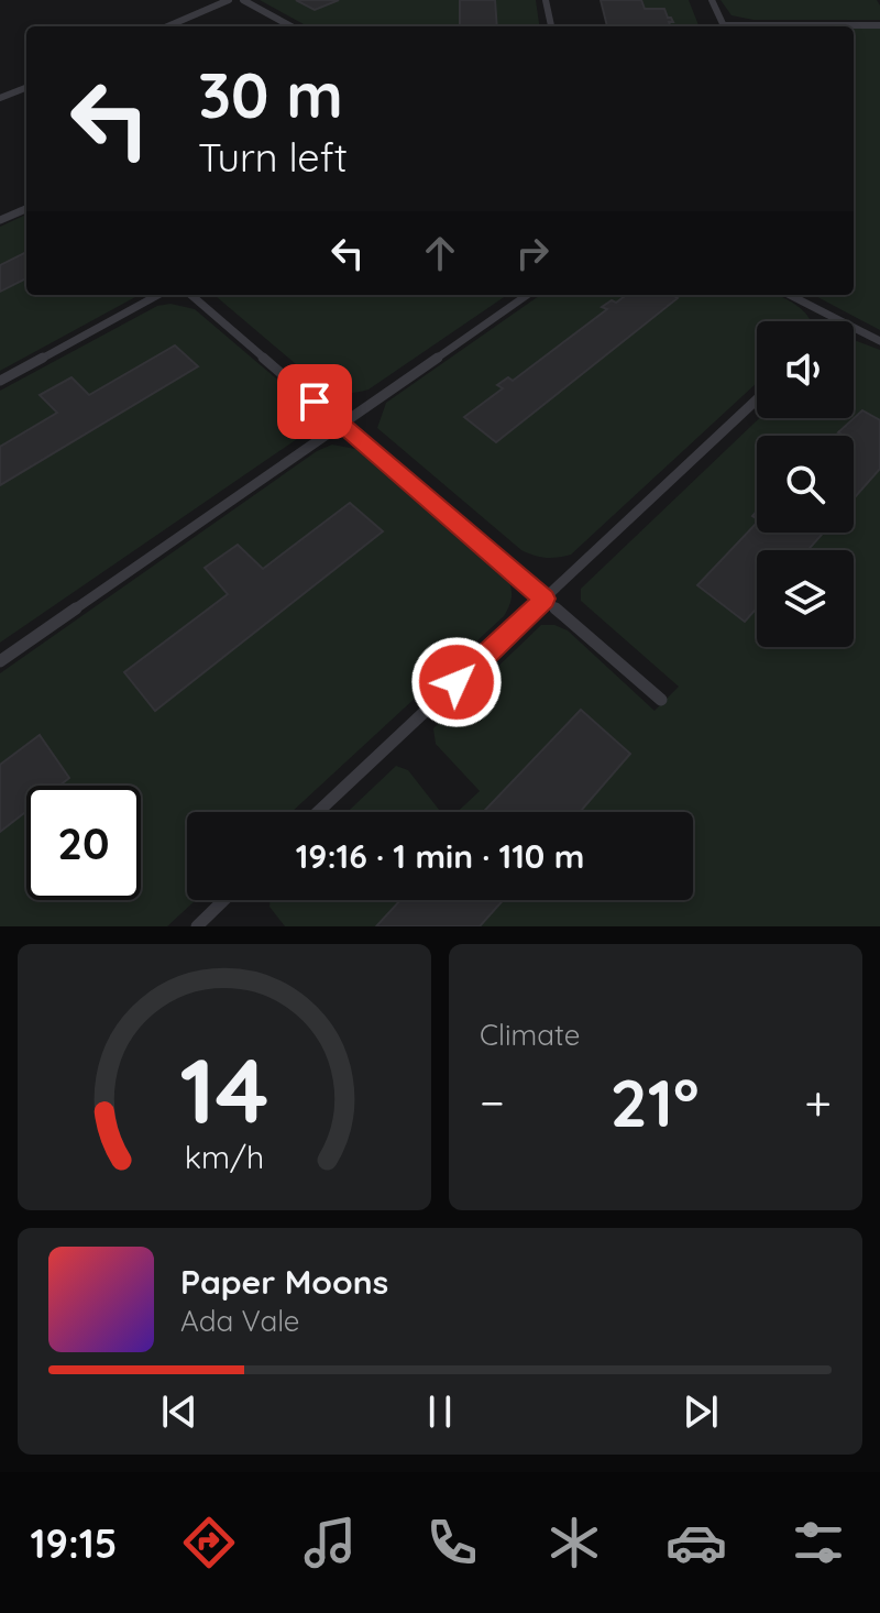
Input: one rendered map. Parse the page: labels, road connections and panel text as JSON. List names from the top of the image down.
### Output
{
  "page": {
    "turn": ["30 m", "Turn left"],
    "limit": "20",
    "trip": "19:16 · 1 min · 110 m",
    "tile": "Climate",
    "heat": ["−", "21°", "+"],
    "song": ["Paper Moons", "Ada Vale"],
    "tabs": "19:15",
    "gauge": ["14", "km/h"]
  }
}
